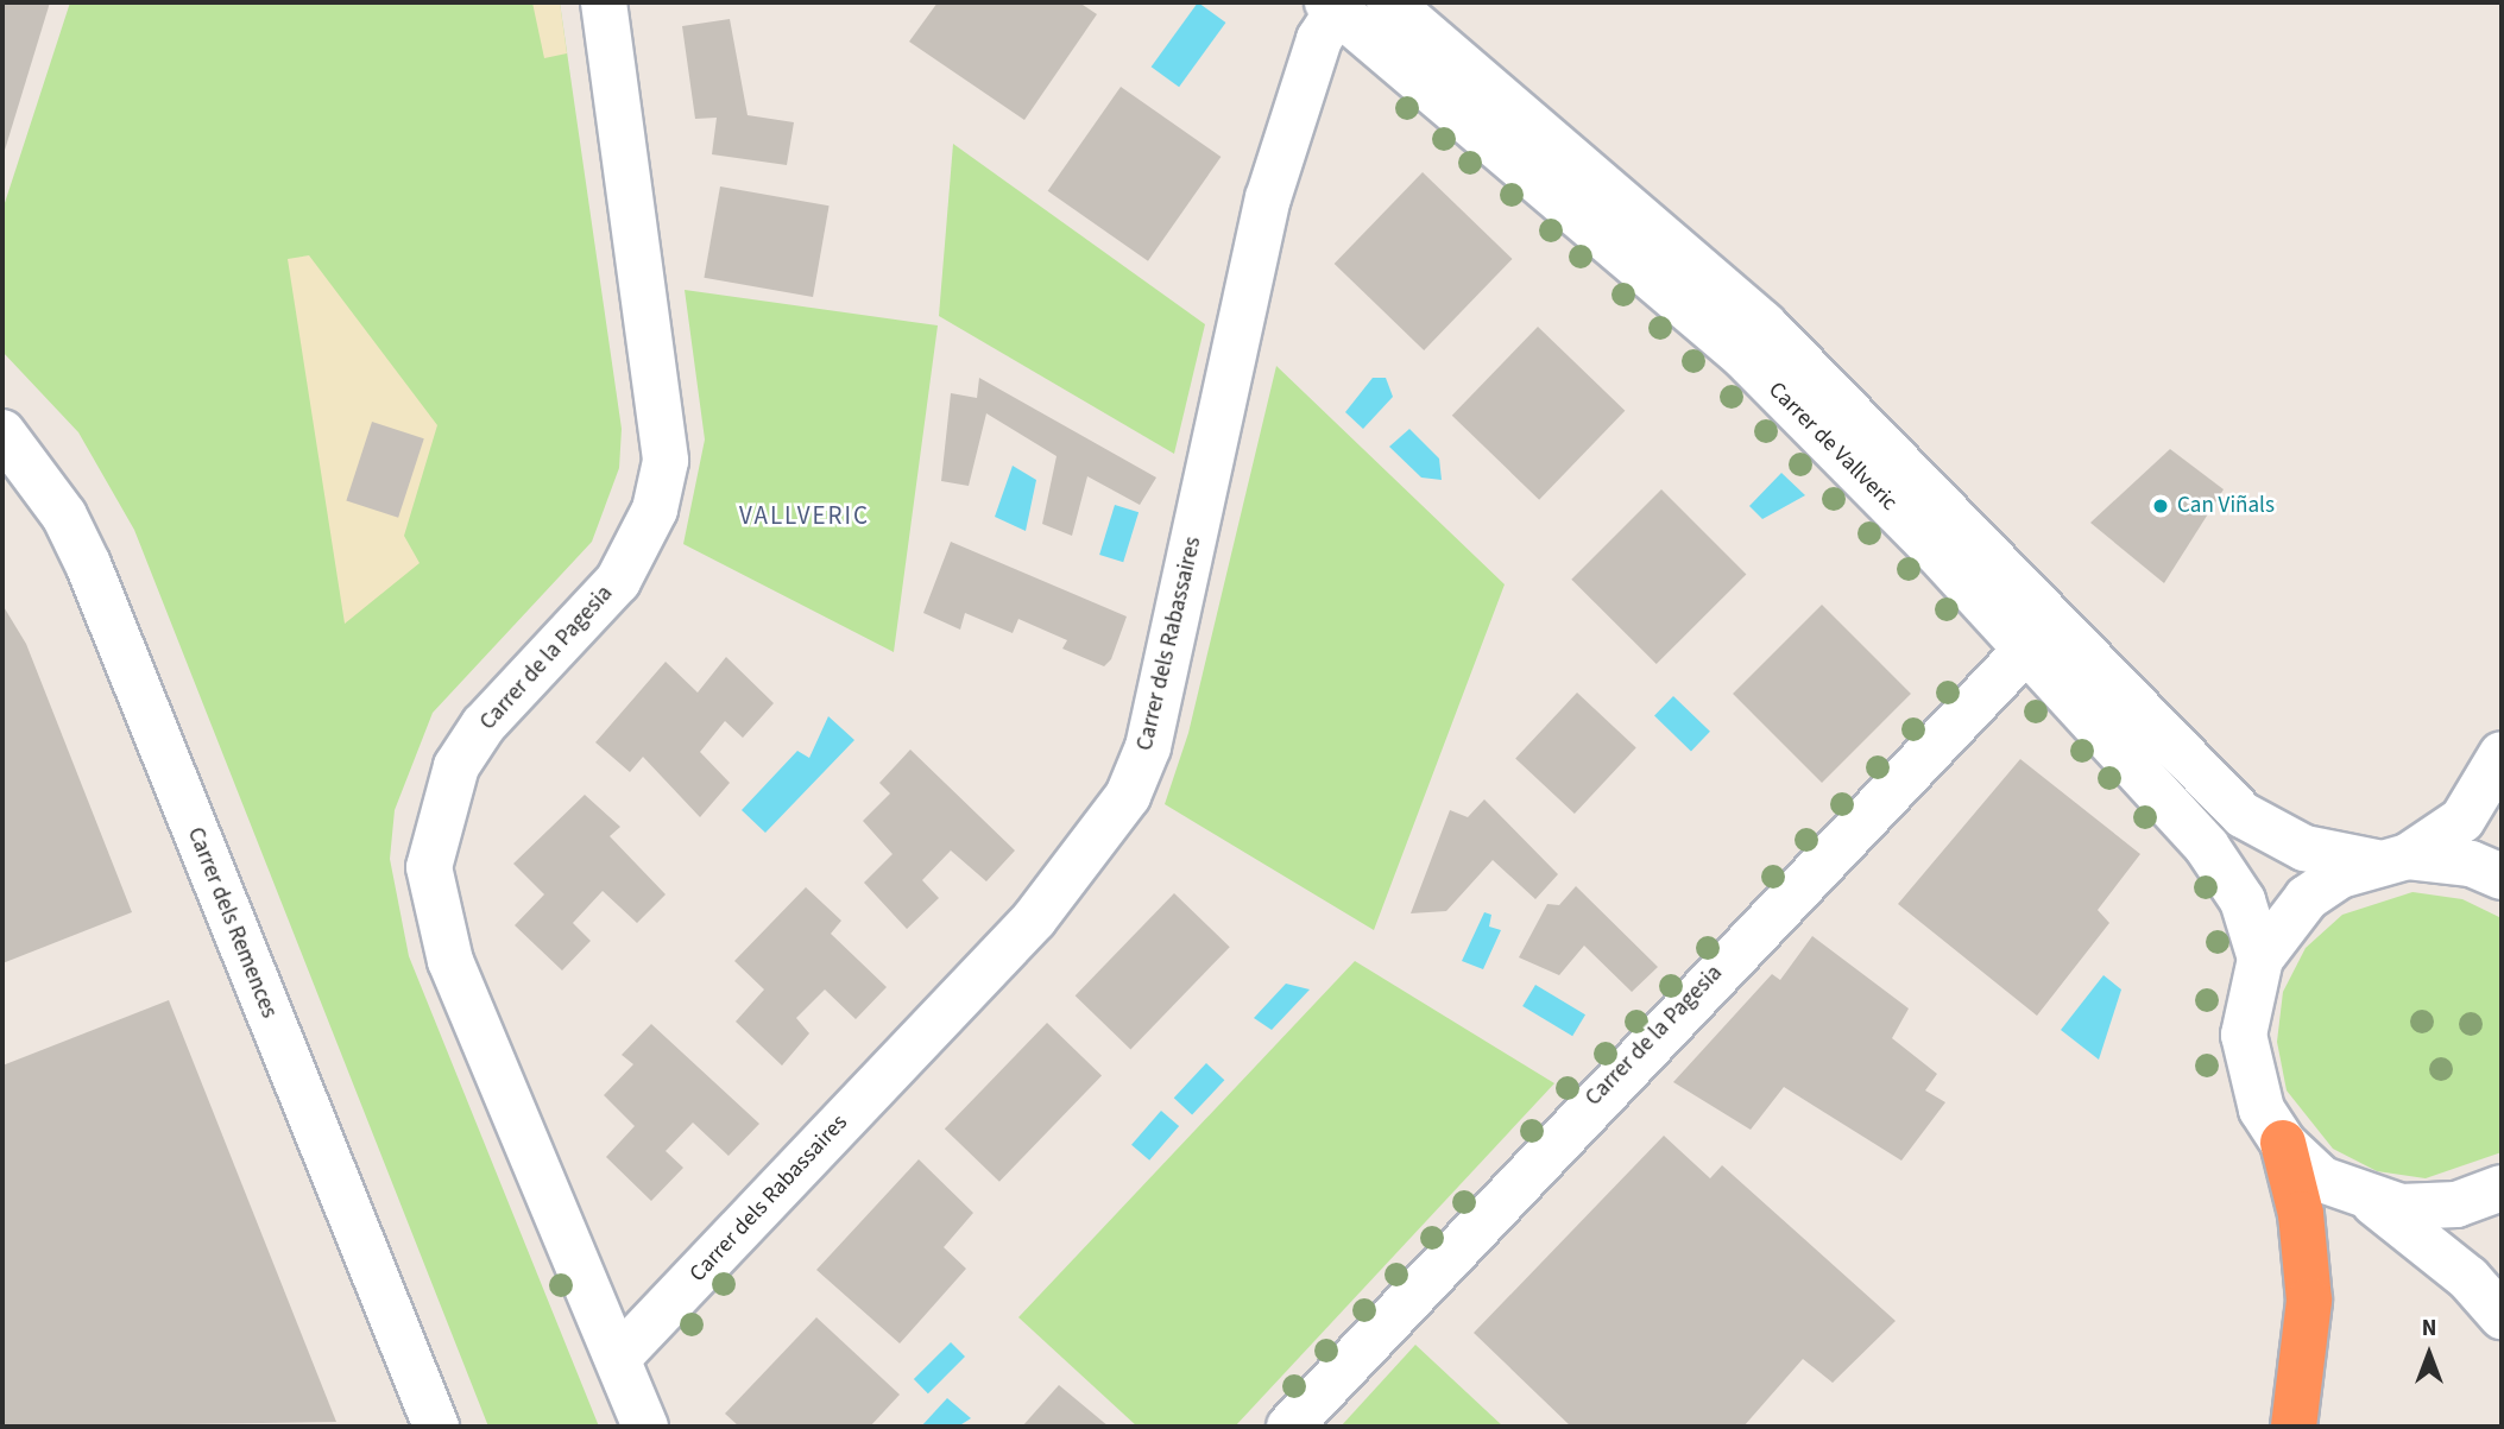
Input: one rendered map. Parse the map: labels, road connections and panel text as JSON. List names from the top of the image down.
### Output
{
  "streets": {
    "street": [
      "Carrer de Vallveric",
      "Carrer dels Rabassaires",
      "Carrer de la Pagesia",
      "Carrer dels Remences"
    ]
  },
  "crossings": [
    ["Carrer de Vallveric", "Carrer dels Rabassaires"],
    ["Carrer de Vallveric", "Carrer de la Pagesia"],
    ["Carrer dels Rabassaires", "Carrer de la Pagesia"]
  ],
  "districts": ["VALLVERIC"],
  "places": ["Can Viñals"],
  "north": "top"
}
